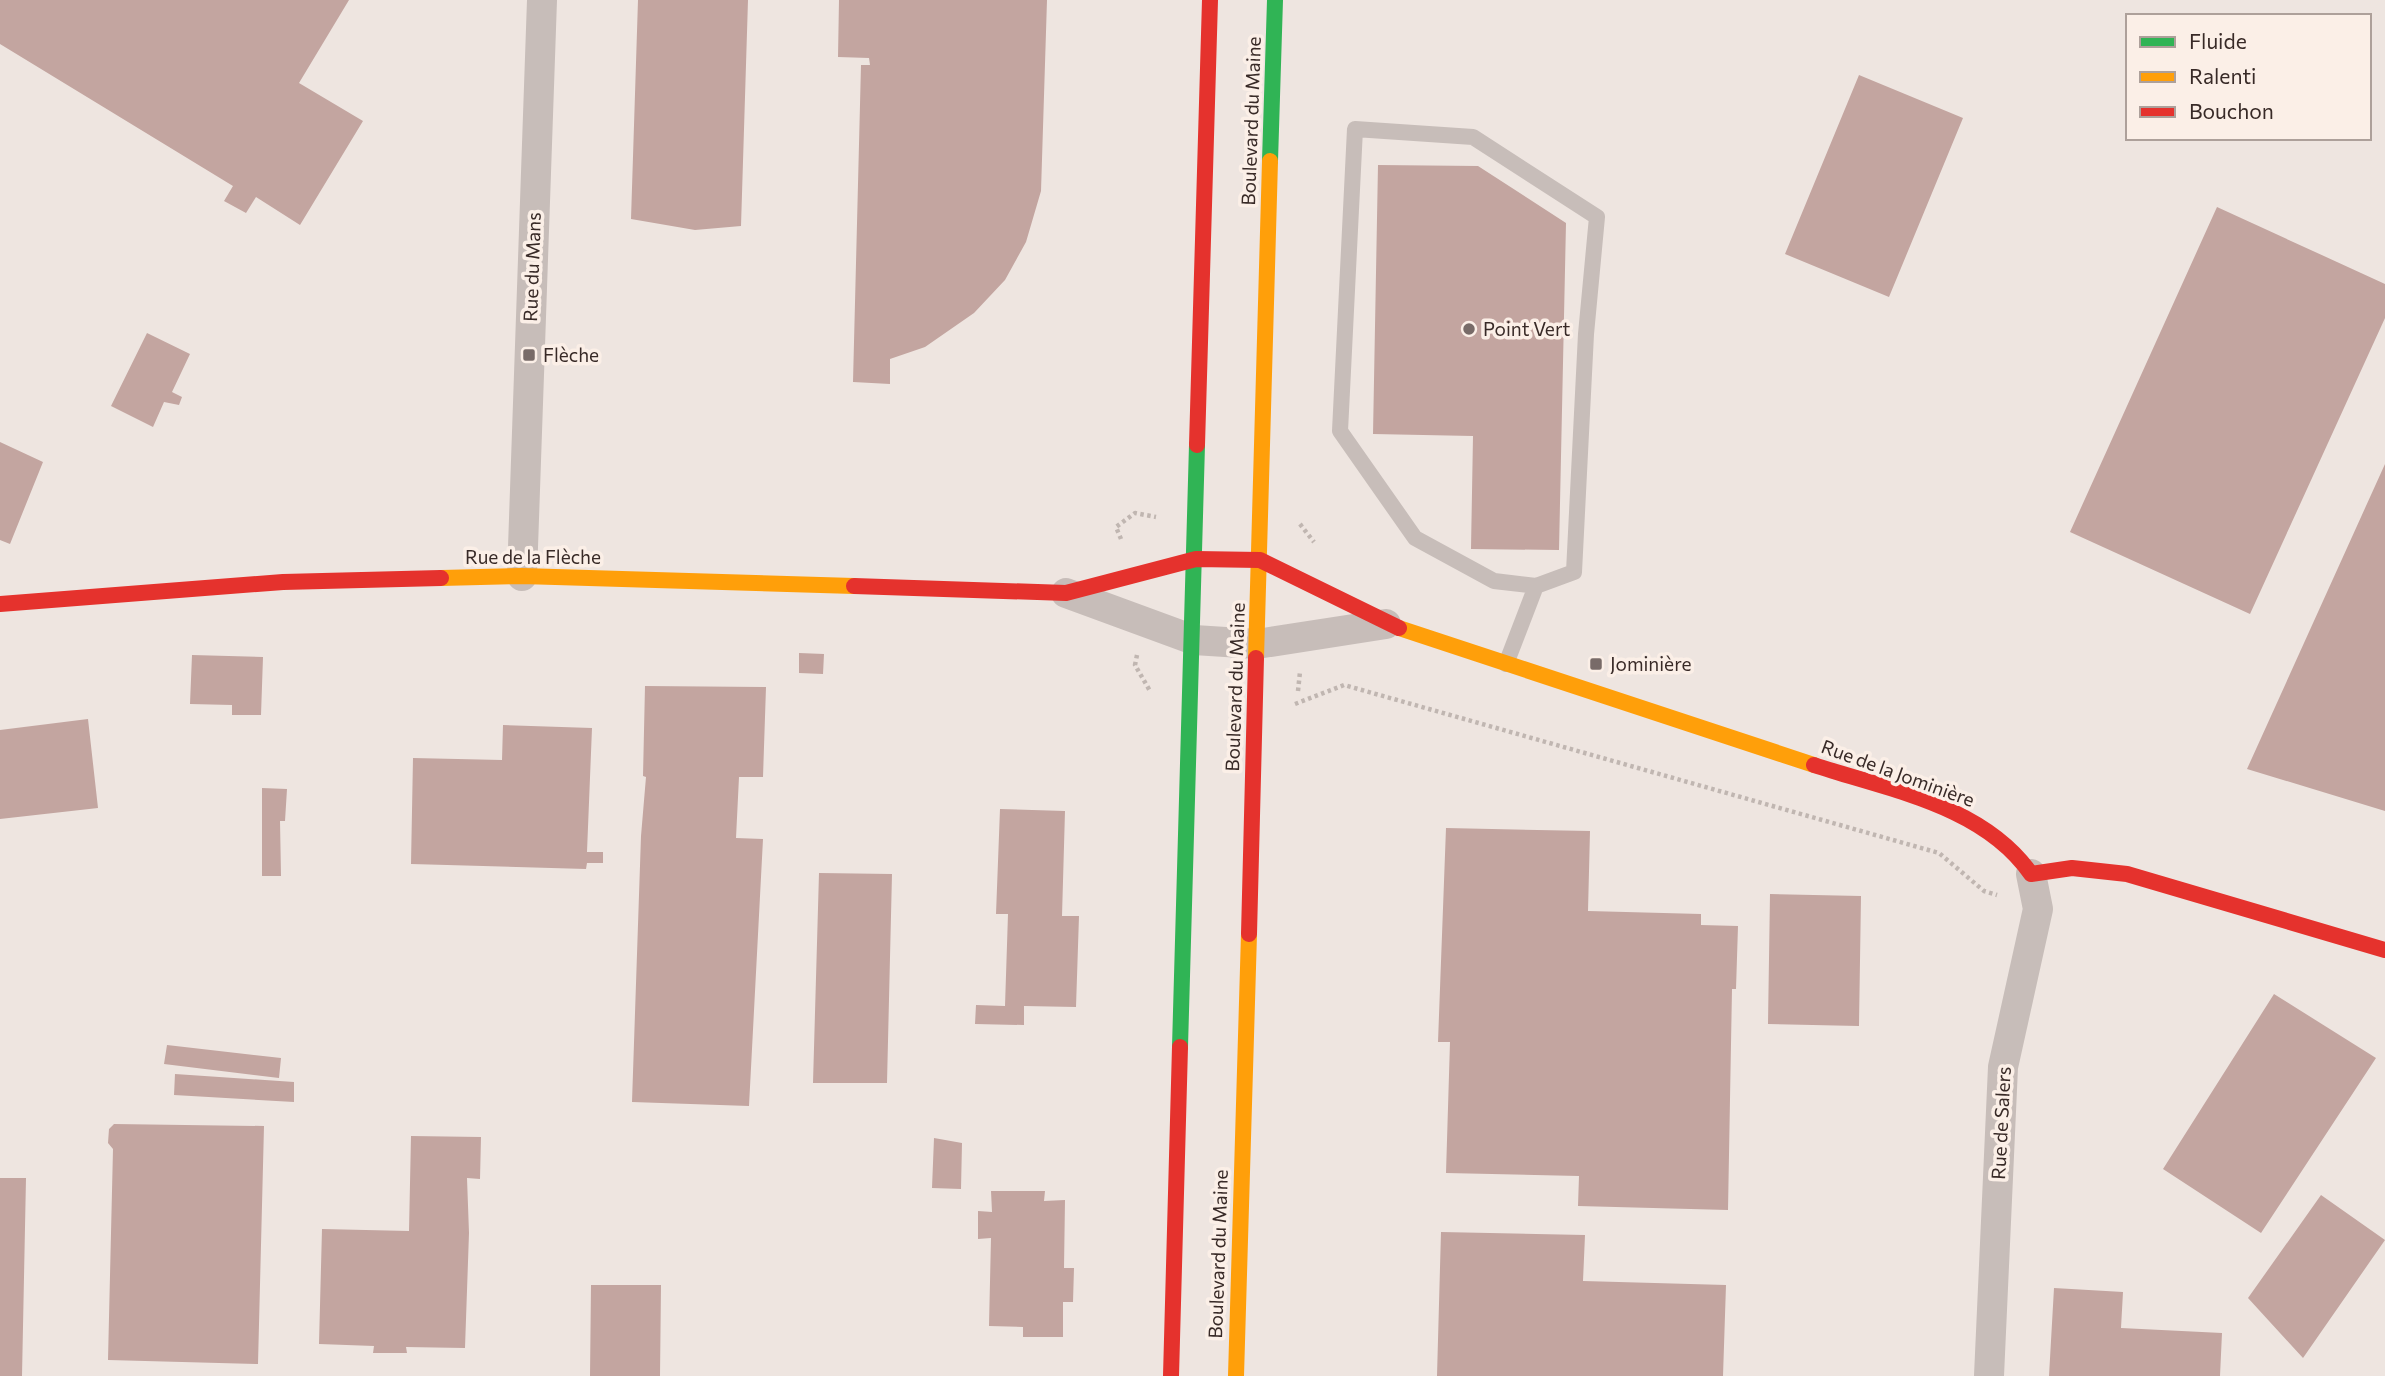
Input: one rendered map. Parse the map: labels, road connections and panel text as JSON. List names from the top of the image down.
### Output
{
  "streets": {
    "main road": ["Boulevard du Maine", "Rue de la Flèche", "Rue de la Jominière"],
    "street": ["Rue du Mans", "Rue de Salers"]
  },
  "crossings": [
    ["Boulevard du Maine", "Rue de la Flèche"],
    ["Boulevard du Maine", "Rue de la Jominière"],
    ["Rue du Mans", "Rue de la Flèche"],
    ["Rue de la Flèche", "Rue de la Jominière"],
    ["Rue de la Jominière", "Rue de Salers"]
  ],
  "places": {
    "other": ["Point Vert"],
    "transit": ["Flèche", "Jominière"]
  },
  "legend": ["Fluide", "Ralenti", "Bouchon"]
}
